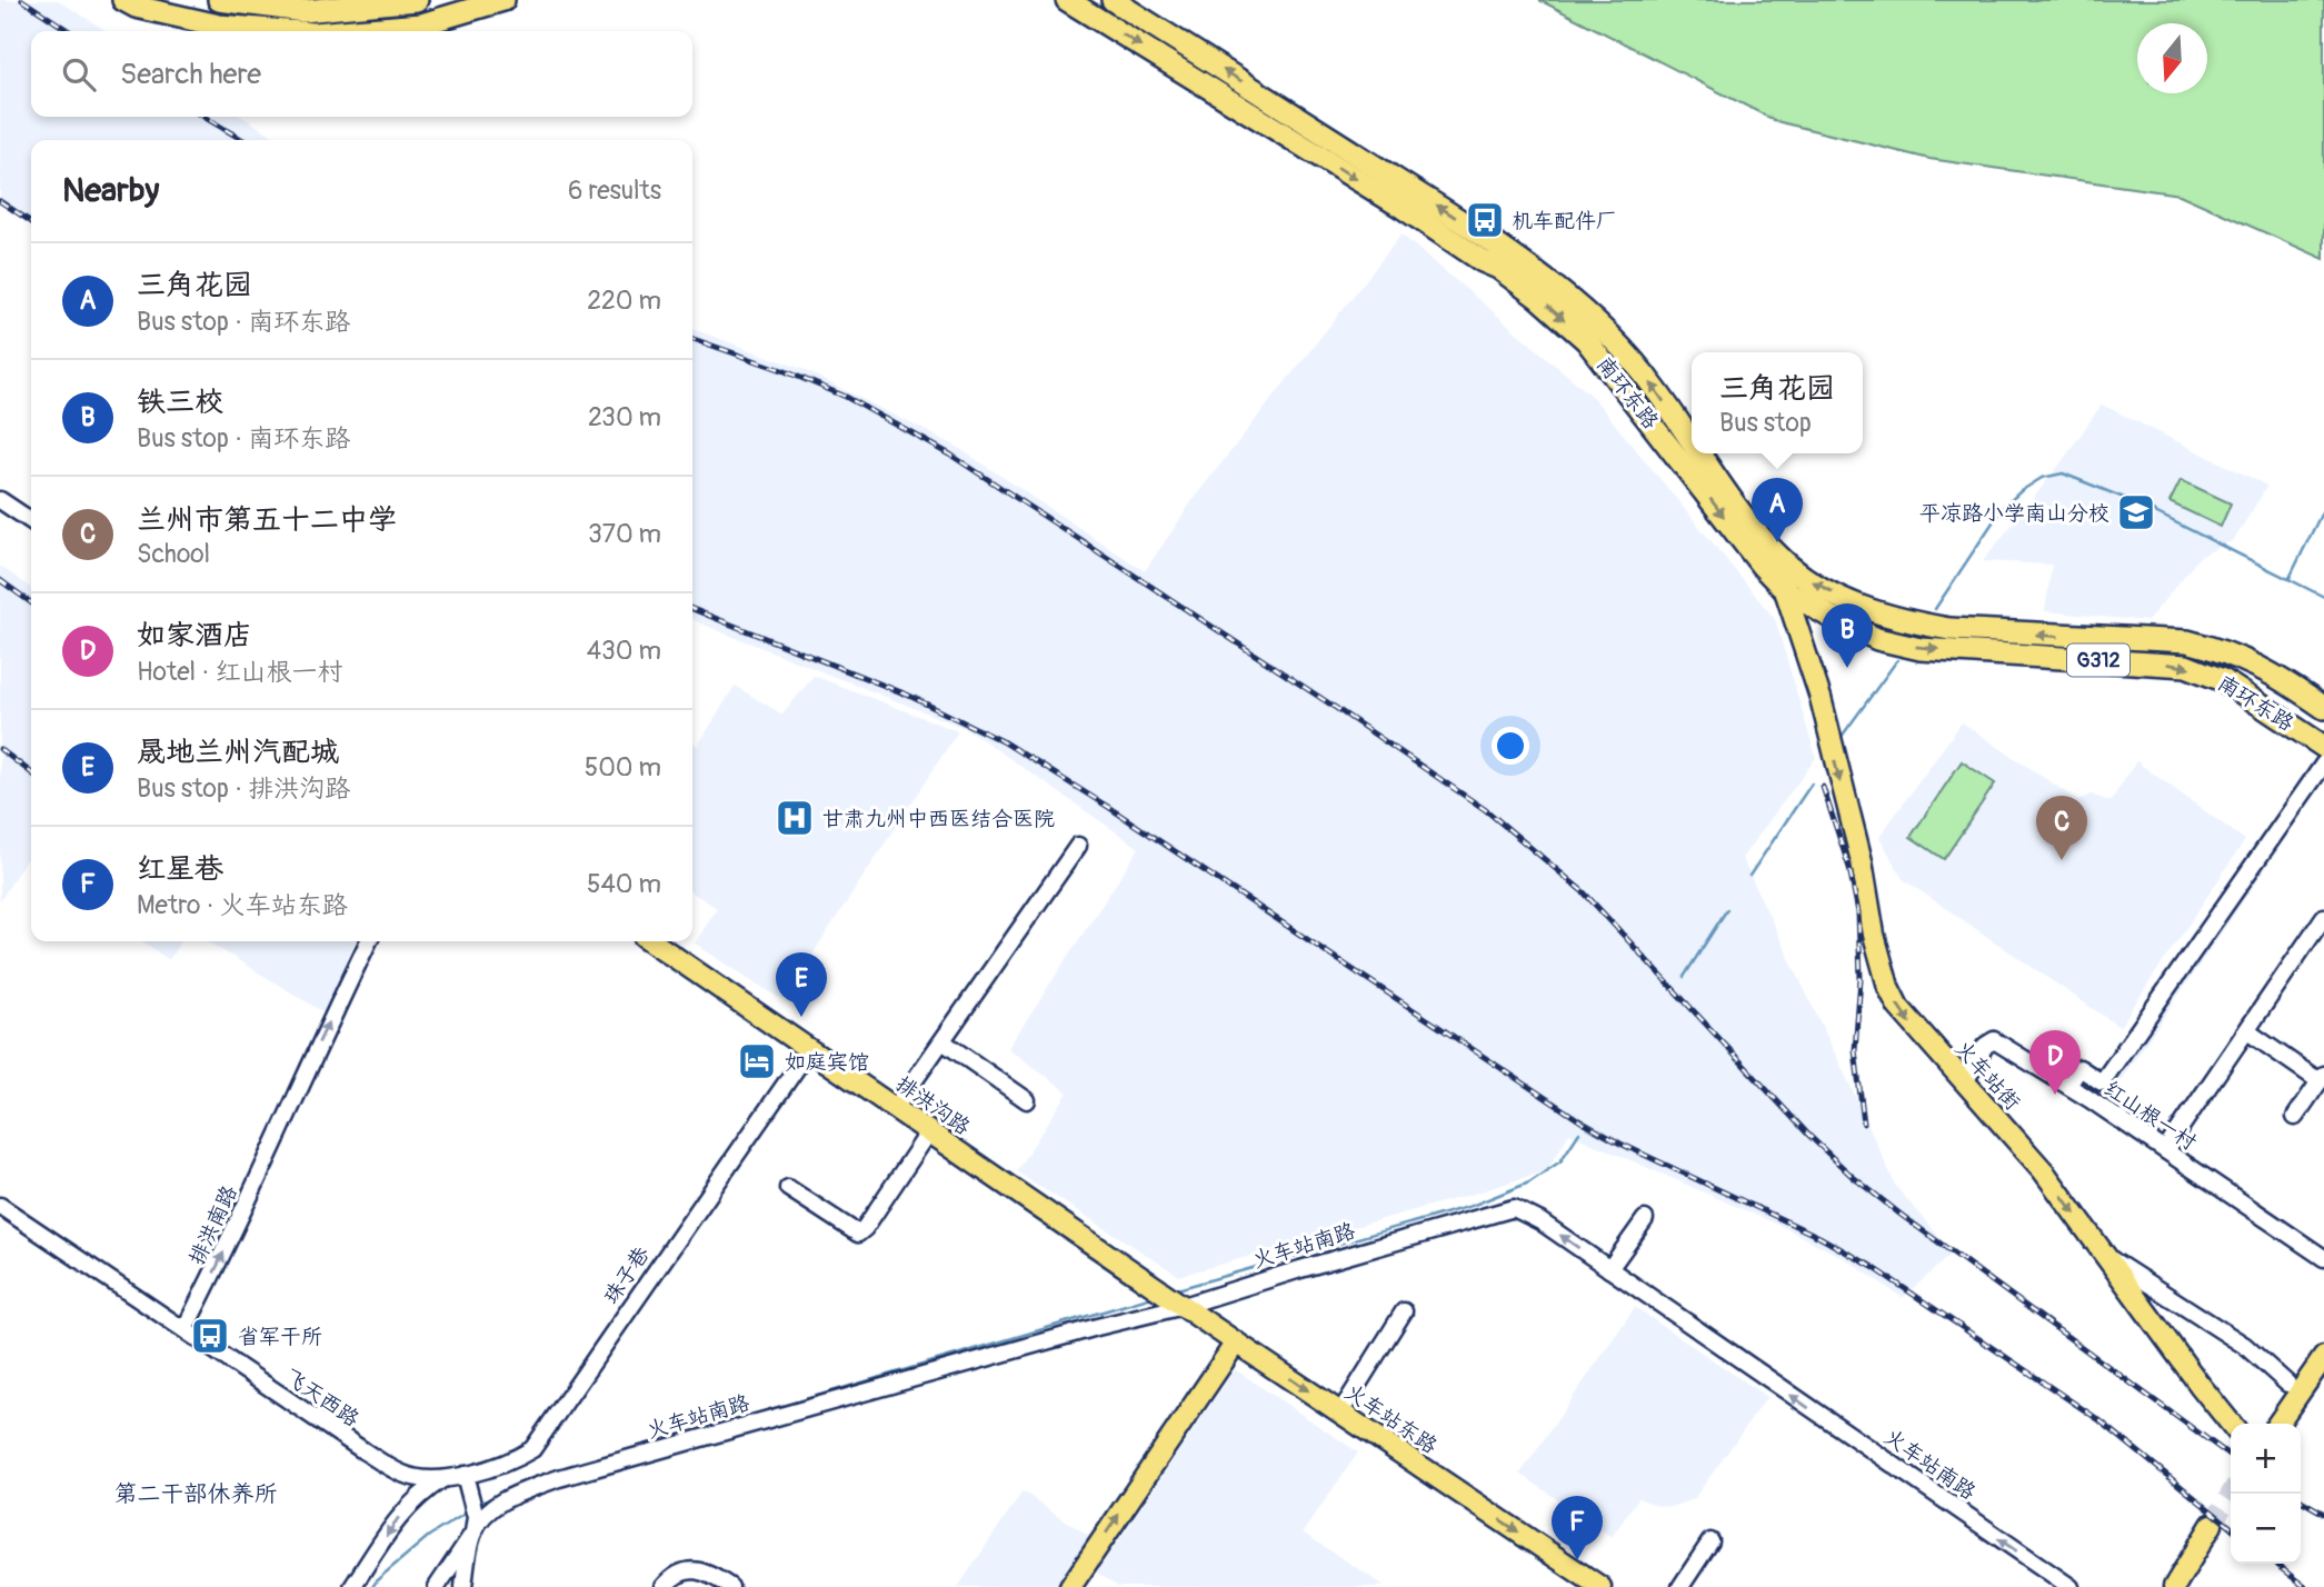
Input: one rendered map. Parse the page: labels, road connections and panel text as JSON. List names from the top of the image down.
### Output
{
  "streets": {
    "highway": ["南环东路", "G312"],
    "main road": ["火车站街", "排洪沟路", "火车站东路"],
    "street": [
      "红山根一村",
      "排洪南路",
      "火车站南路",
      "珠子巷",
      "飞天西路"
    ]
  },
  "crossings": [
    ["南环东路", "火车站街"],
    ["火车站街", "红山根一村"],
    ["排洪沟路", "珠子巷"],
    ["排洪沟路", "火车站东路"],
    ["排洪南路", "飞天西路"],
    ["火车站南路", "火车站东路"],
    ["珠子巷", "飞天西路"]
  ],
  "one_way": [
    "火车站街",
    "排洪南路",
    "火车站南路",
    "火车站东路"
  ],
  "districts": ["第二干部休养所"],
  "places": {
    "bus stop": ["机车配件厂", "省军干所"],
    "school or university": ["平凉路小学南山分校"],
    "hospital": ["甘肃九州中西医结合医院"],
    "hotel": ["如庭宾馆"]
  },
  "north": "bottom",
  "page": {
    "search": "Search here",
    "heading": ["Nearby", "6 results"],
    "list": [
      {
        "mark": "A",
        "name": "三角花园",
        "note": "Bus stop · 南环东路",
        "value": "220 m"
      },
      {
        "mark": "B",
        "name": "铁三校",
        "note": "Bus stop · 南环东路",
        "value": "230 m"
      },
      {
        "mark": "C",
        "name": "兰州市第五十二中学",
        "note": "School",
        "value": "370 m"
      },
      {
        "mark": "D",
        "name": "如家酒店",
        "note": "Hotel · 红山根一村",
        "value": "430 m"
      },
      {
        "mark": "E",
        "name": "晟地兰州汽配城",
        "note": "Bus stop · 排洪沟路",
        "value": "500 m"
      },
      {
        "mark": "F",
        "name": "红星巷",
        "note": "Metro · 火车站东路",
        "value": "540 m"
      }
    ],
    "popup": ["三角花园", "Bus stop"],
    "pins": [
      "A",
      "B",
      "C",
      "E",
      "D",
      "F"
    ],
    "map_buttons": ["+", "−"]
  }
}
